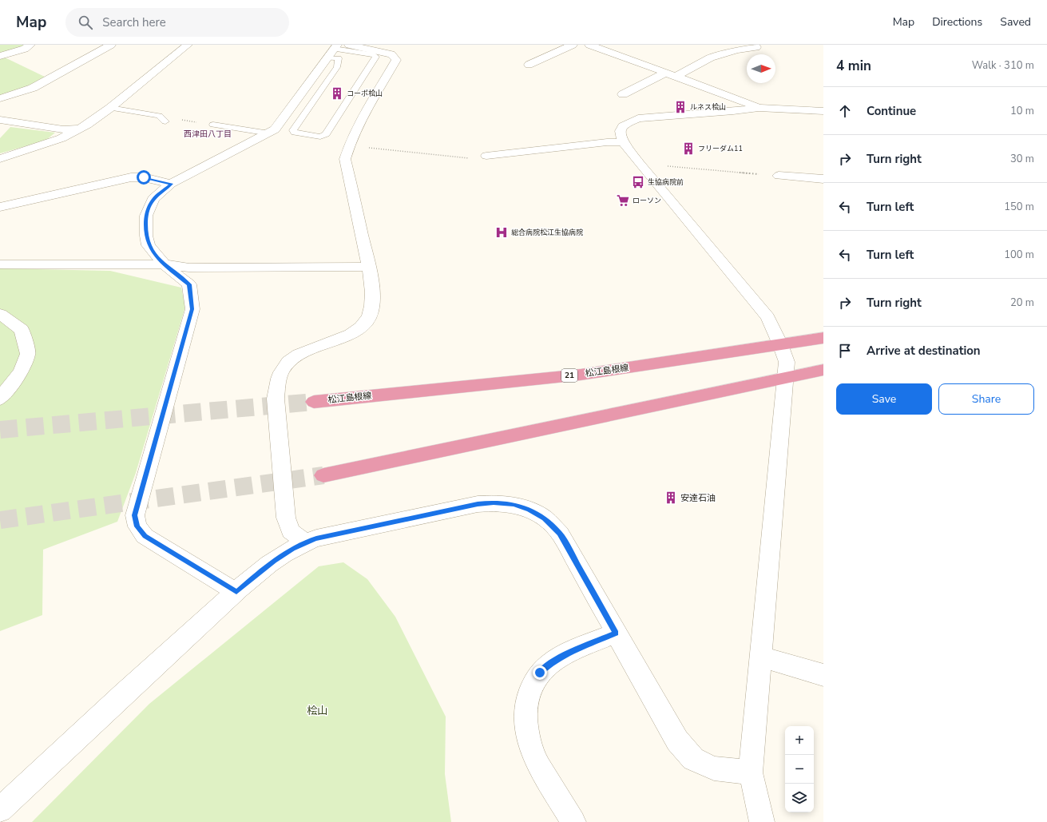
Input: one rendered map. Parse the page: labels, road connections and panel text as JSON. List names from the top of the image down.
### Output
{
  "streets": {
    "main road": ["松江島根線", "21"]
  },
  "districts": ["西津田八丁目"],
  "parks": ["桧山"],
  "places": {
    "building": [
      "コーポ桧山",
      "ルネス桧山",
      "フリーダム11",
      "安達石油"
    ],
    "bus stop": ["生協病院前"],
    "supermarket": ["ローソン"],
    "hospital": ["総合病院松江生協病院"]
  },
  "north": "right",
  "page": {
    "header": "Map",
    "search": "Search here",
    "nav": ["Map", "Directions", "Saved"],
    "heading": ["4 min", "Walk · 310 m"],
    "list": [
      ["Continue", "10 m"],
      ["Turn right", "30 m"],
      ["Turn left", "150 m"],
      ["Turn left", "100 m"],
      ["Turn right", "20 m"],
      "Arrive at destination"
    ],
    "buttons": ["Save", "Share"],
    "map_buttons": ["+", "−"]
  }
}
